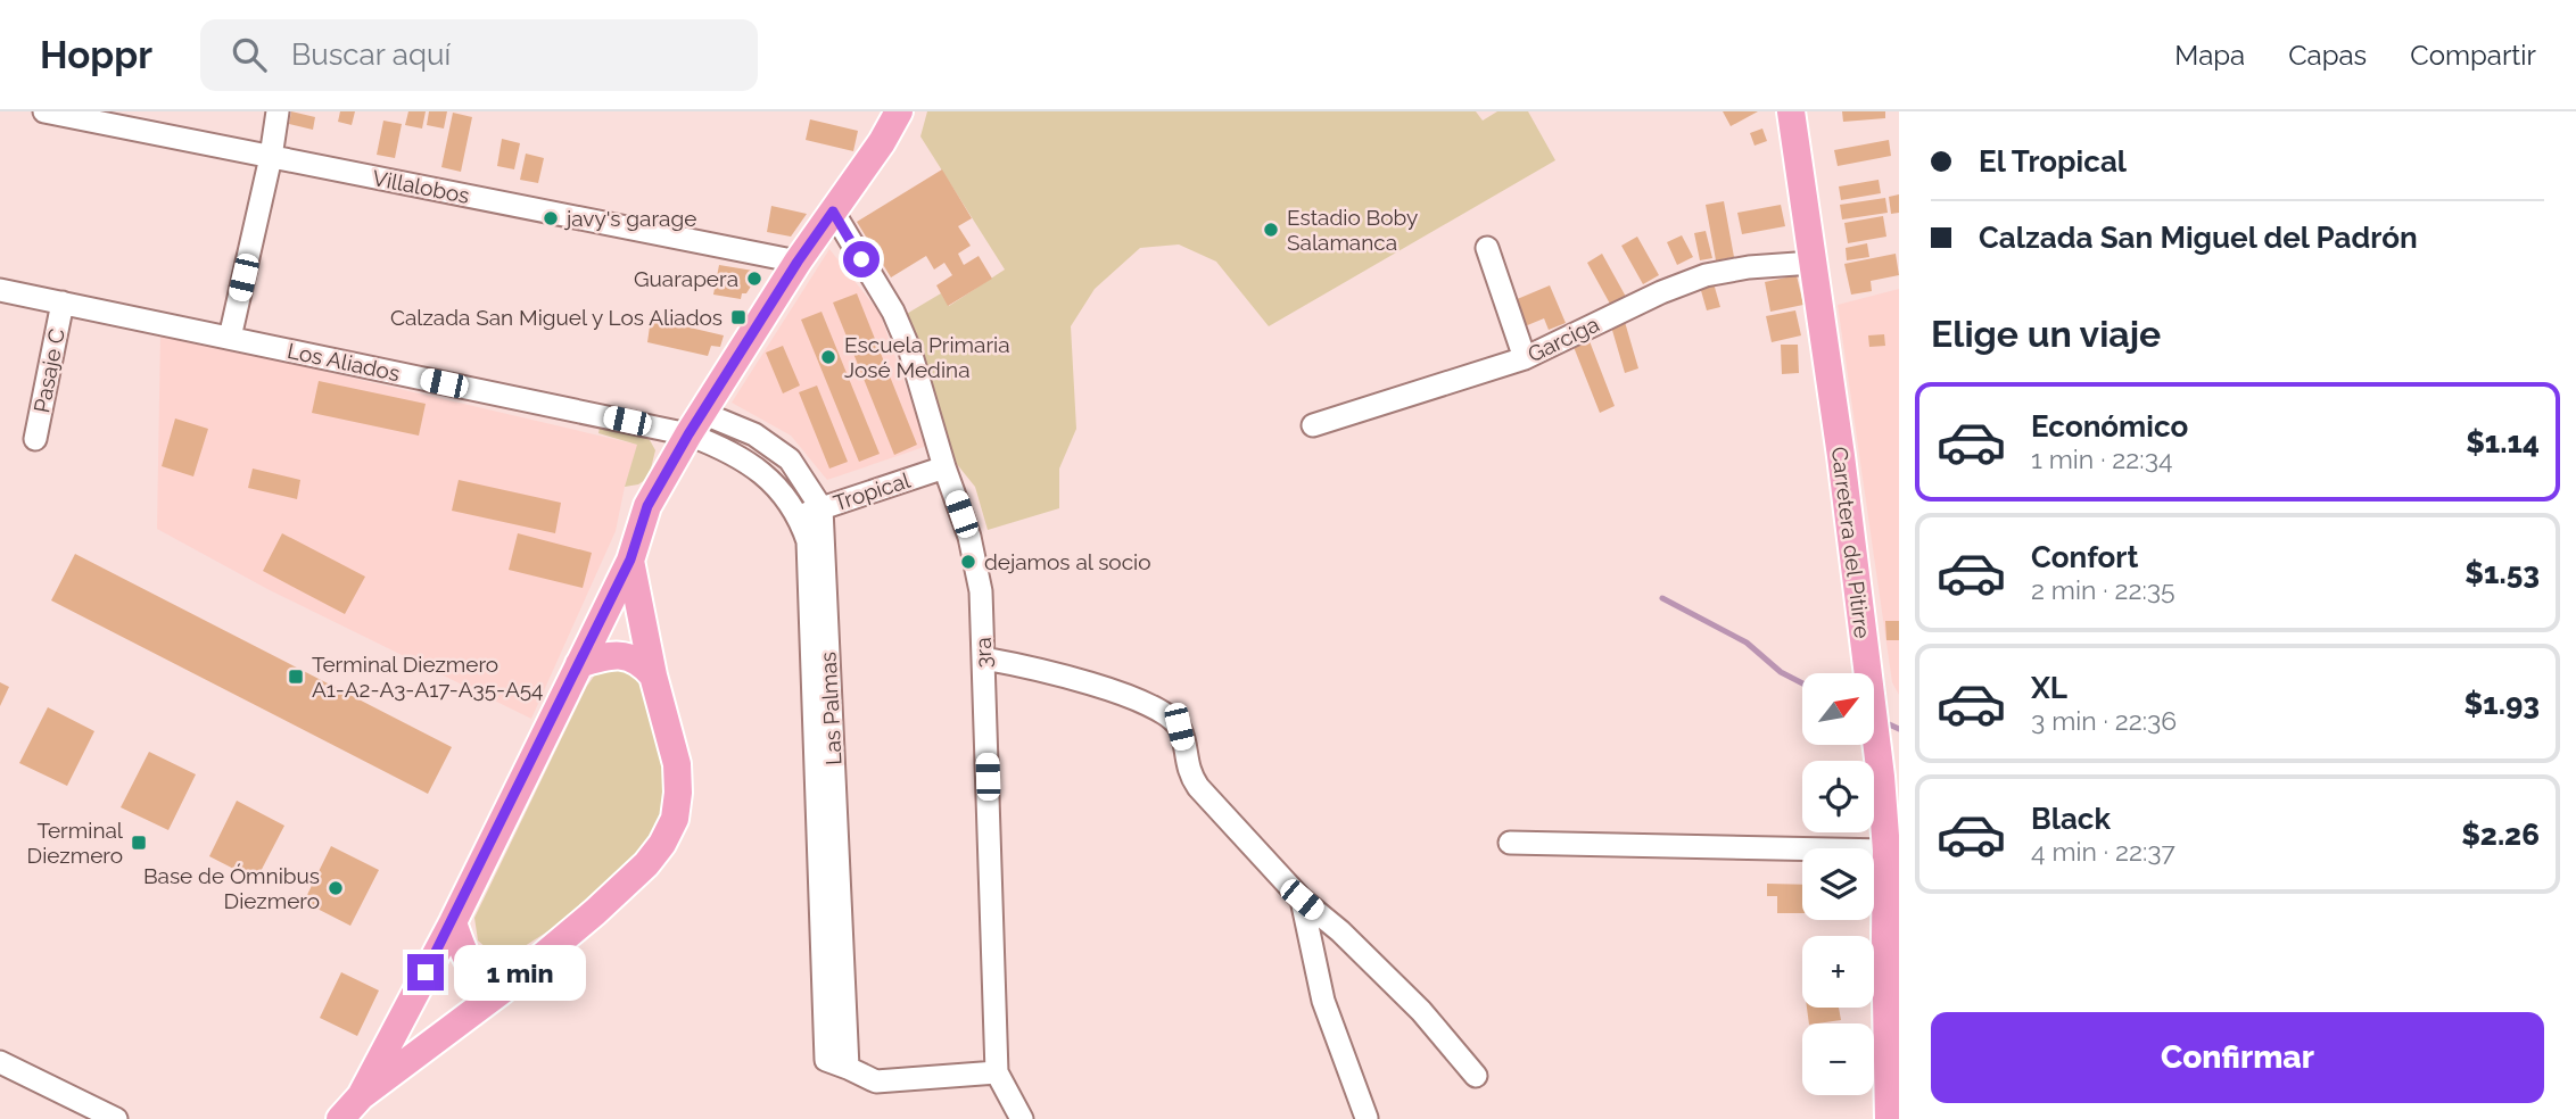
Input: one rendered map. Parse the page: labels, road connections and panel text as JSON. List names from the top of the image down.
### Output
{
  "streets": {
    "main road": ["Carretera del Pitirre"],
    "street": [
      "Villalobos",
      "Garciga",
      "Los Aliados",
      "Pasaje C",
      "Tropical",
      "3ra",
      "Las Palmas"
    ]
  },
  "crossings": [
    ["Garciga", "Carretera del Pitirre"],
    ["Los Aliados", "Pasaje C"],
    ["Los Aliados", "Las Palmas"],
    ["Tropical", "3ra"],
    ["Tropical", "Las Palmas"],
    ["3ra", "Las Palmas"]
  ],
  "places": {
    "other": [
      "javy's garage",
      "Estadio Boby Salamanca",
      "Guarapera",
      "Escuela Primaria José Medina",
      "dejamos al socio",
      "Base de Ómnibus Diezmero"
    ],
    "transit": ["Calzada San Miguel y Los Aliados", "Terminal Diezmero A1-A2-A3-A17-A35-A54", "Terminal Diezmero"]
  },
  "north": "top right",
  "page": {
    "header": "Hoppr",
    "search": "Buscar aquí",
    "nav": ["Mapa", "Capas", "Compartir"],
    "banner": ["El Tropical", "Calzada San Miguel del Padrón"],
    "heading": "Elige un viaje",
    "list": [
      {
        "name": "Económico",
        "note": "1 min · 22:34",
        "value": "$1.14"
      },
      {
        "name": "Confort",
        "note": "2 min · 22:35",
        "value": "$1.53"
      },
      {
        "name": "XL",
        "note": "3 min · 22:36",
        "value": "$1.93"
      },
      {
        "name": "Black",
        "note": "4 min · 22:37",
        "value": "$2.26"
      }
    ],
    "map_buttons": ["+", "−"],
    "bubble": "1 min",
    "buttons": "Confirmar"
  }
}
